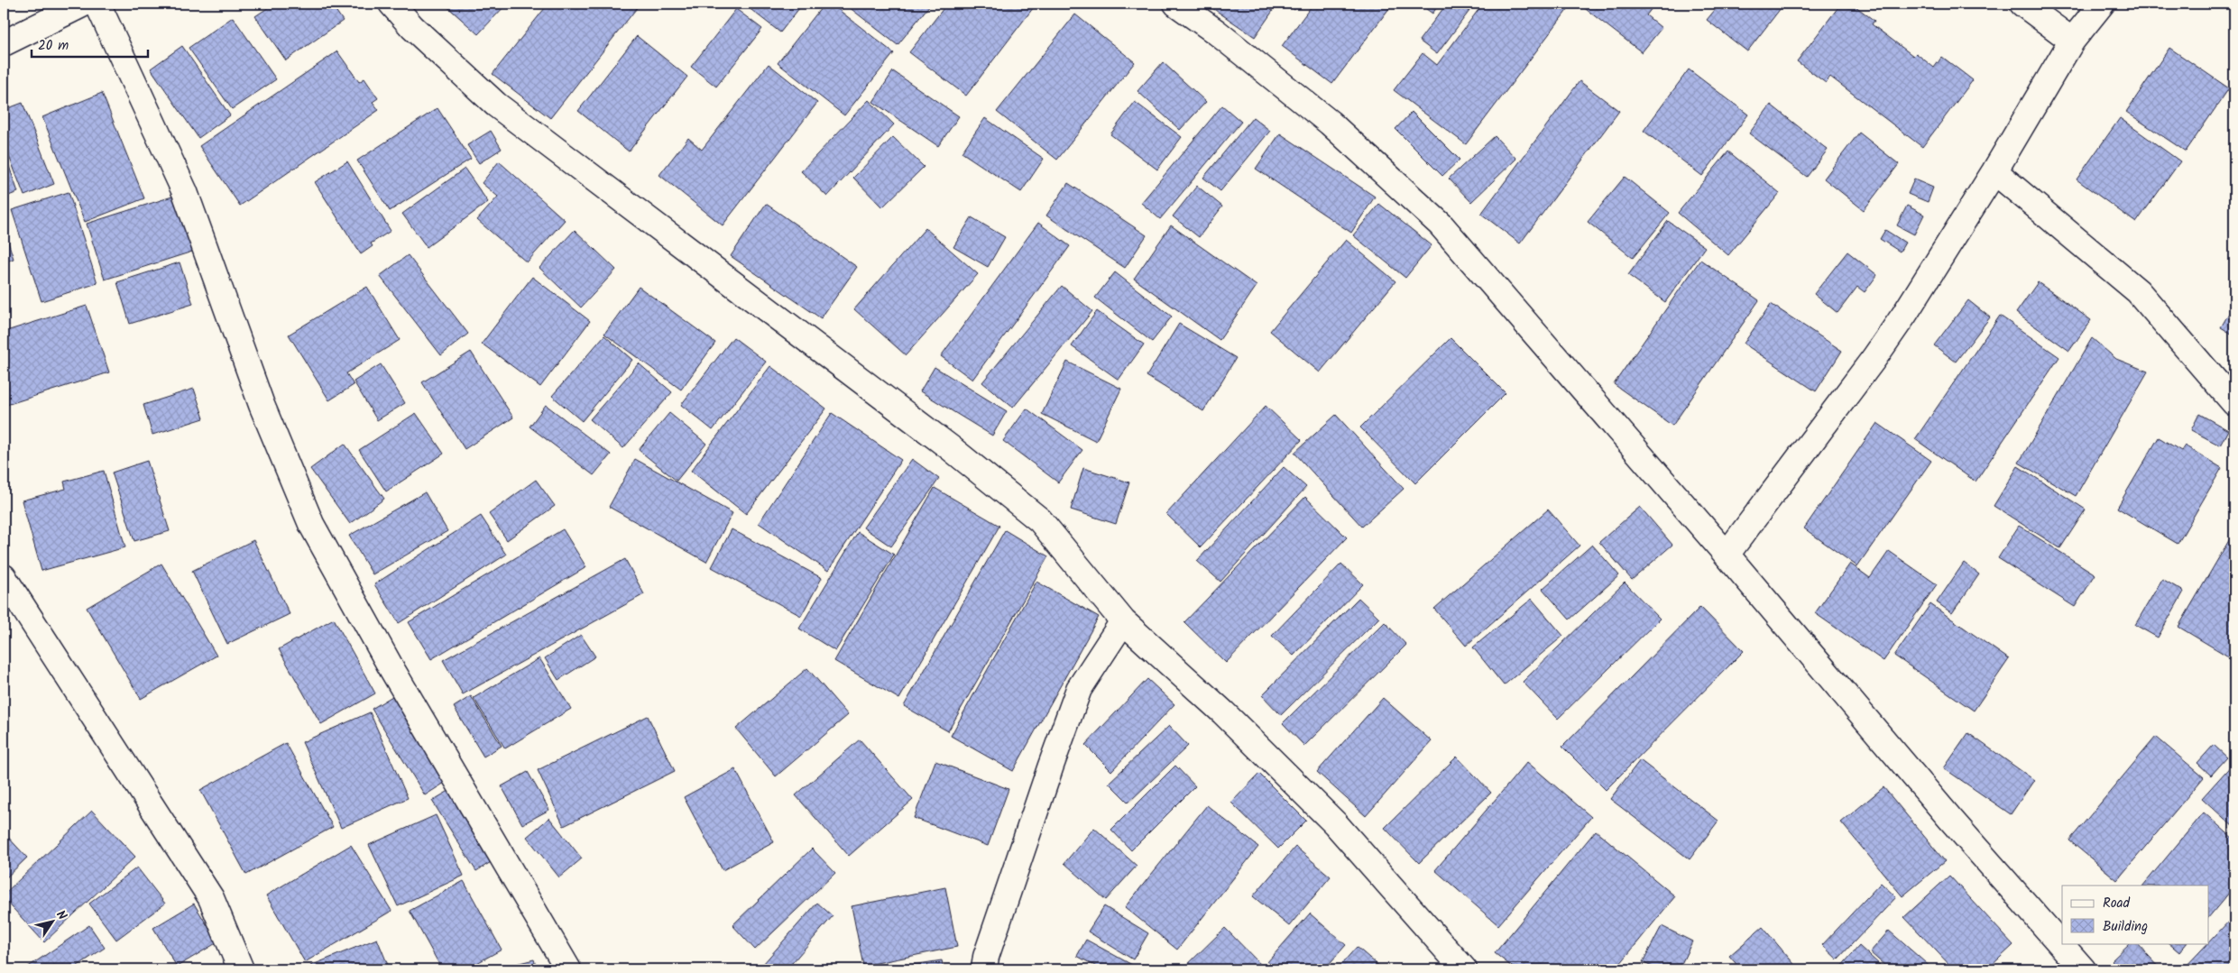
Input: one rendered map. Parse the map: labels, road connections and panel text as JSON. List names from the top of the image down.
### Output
{
  "legend": ["Road", "Building"],
  "scale_bar": "20 m",
  "north": "top right"
}
